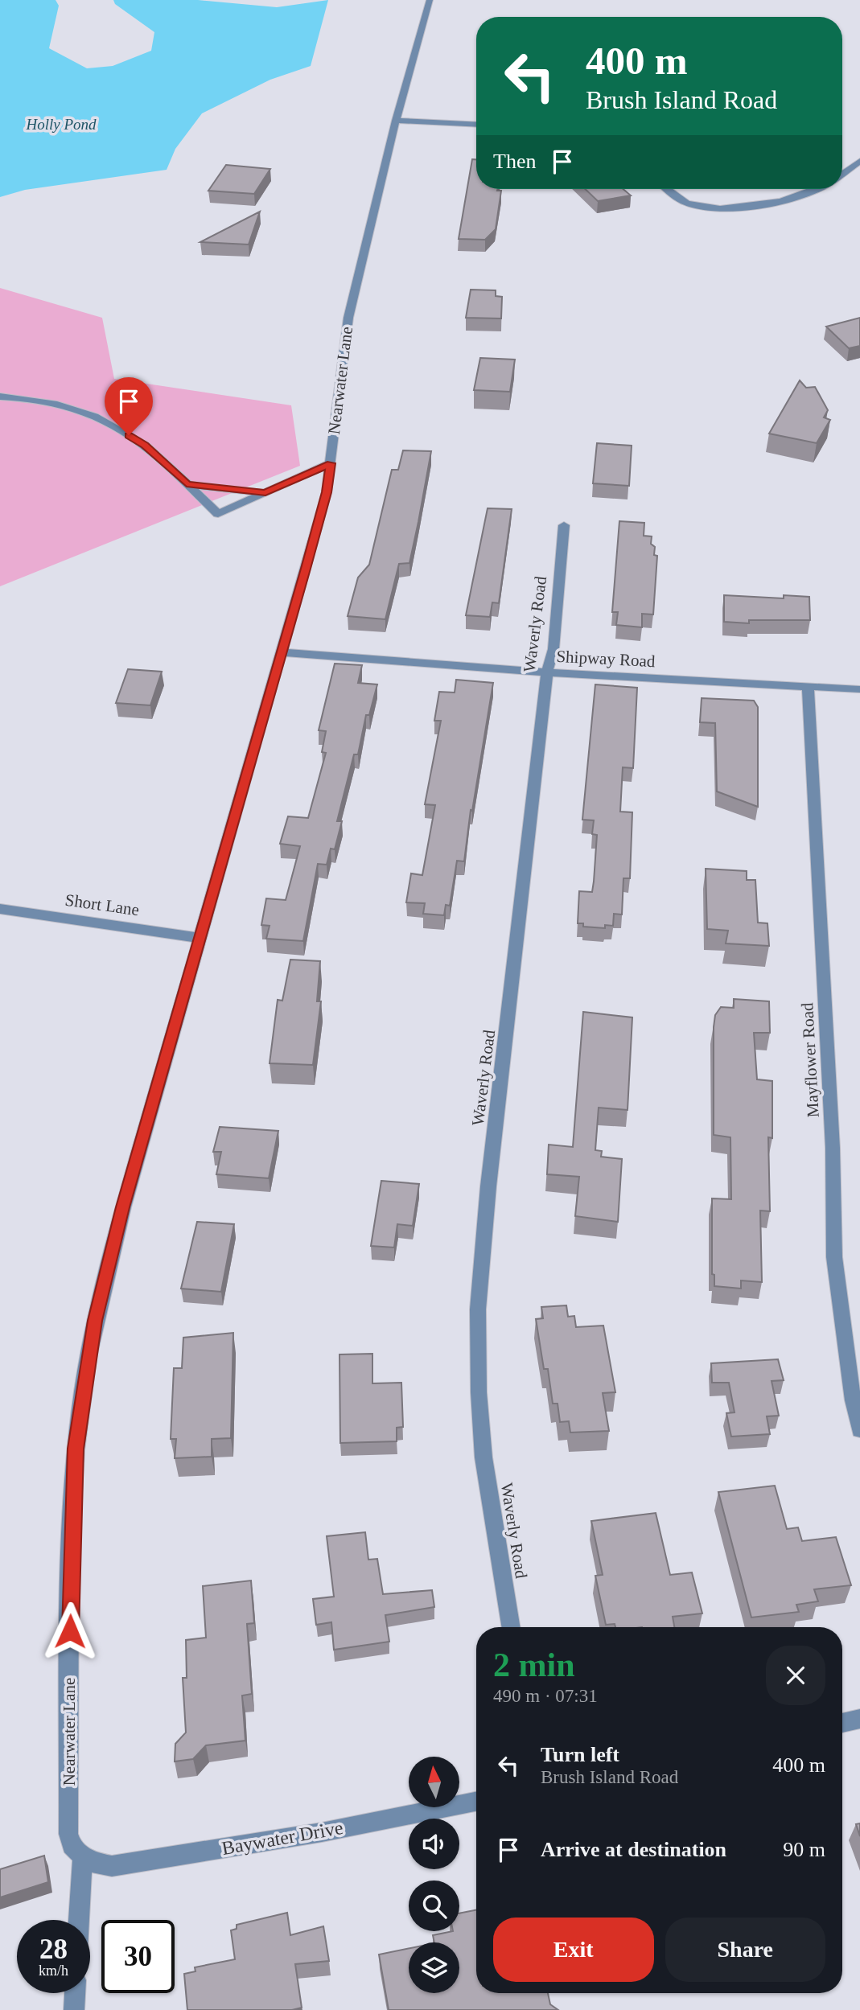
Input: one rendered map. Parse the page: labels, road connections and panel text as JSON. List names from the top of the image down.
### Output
{
  "streets": {
    "street": [
      "Nearwater Lane",
      "Waverly Road",
      "Shipway Road",
      "Short Lane",
      "Mayflower Road",
      "Baywater Drive"
    ]
  },
  "crossings": [
    ["Nearwater Lane", "Shipway Road"],
    ["Nearwater Lane", "Short Lane"],
    ["Nearwater Lane", "Baywater Drive"],
    ["Waverly Road", "Shipway Road"],
    ["Shipway Road", "Mayflower Road"]
  ],
  "water": ["Holly Pond"],
  "north": "top",
  "page": {
    "turn": ["400 m", "Brush Island Road"],
    "then": "Then",
    "heading": ["2 min", "490 m · 07:31"],
    "list": [
      {
        "name": "Turn left",
        "note": "Brush Island Road",
        "value": "400 m"
      },
      {
        "name": "Arrive at destination",
        "value": "90 m"
      }
    ],
    "buttons": ["Exit", "Share"],
    "speed": "28 km/h",
    "limit": "30"
  }
}
